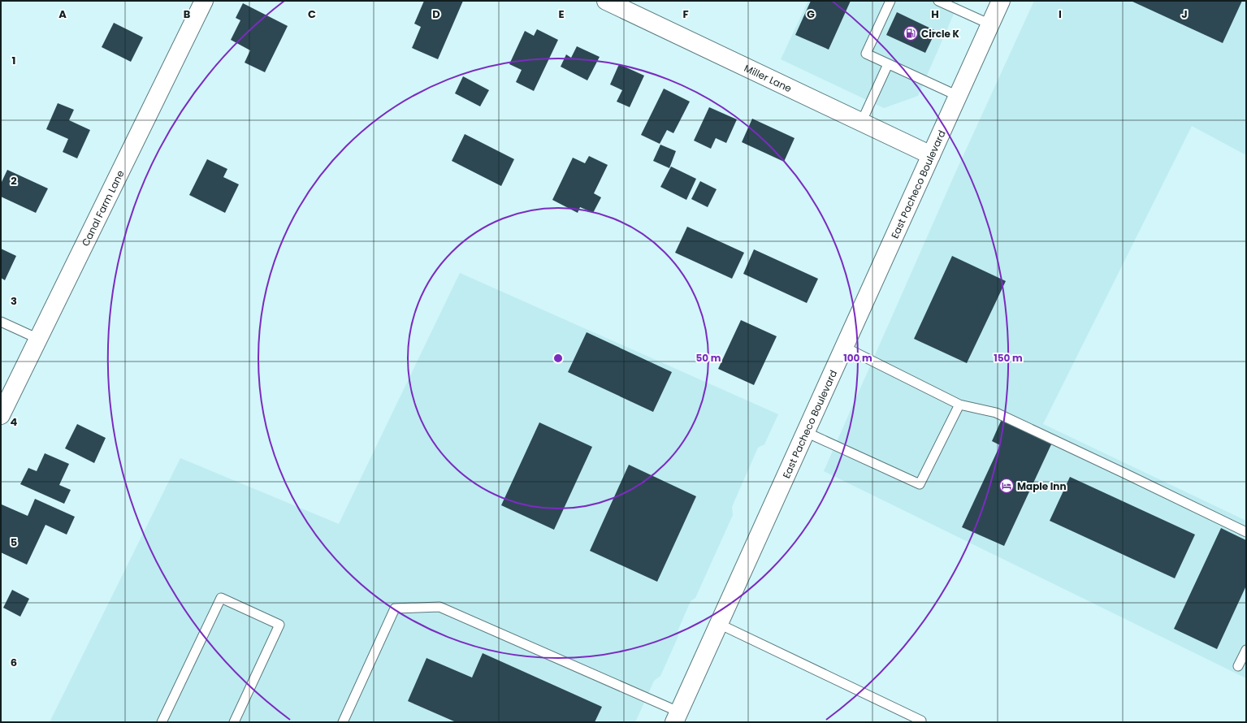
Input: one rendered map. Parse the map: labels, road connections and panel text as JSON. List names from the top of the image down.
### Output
{
  "streets": {
    "main road": ["Miller Lane", "East Pacheco Boulevard", "Canal Farm Lane"]
  },
  "crossings": [
    ["Miller Lane", "East Pacheco Boulevard"]
  ],
  "places": {
    "fuel station": ["Circle K"],
    "hotel": ["Maple Inn"]
  },
  "grid": {
    "columns": [
      "A",
      "B",
      "C",
      "D",
      "E",
      "F",
      "G",
      "H",
      "I",
      "J"
    ],
    "rows": [
      "1",
      "2",
      "3",
      "4",
      "5",
      "6"
    ]
  },
  "rings": ["50 m", "100 m", "150 m"]
}
